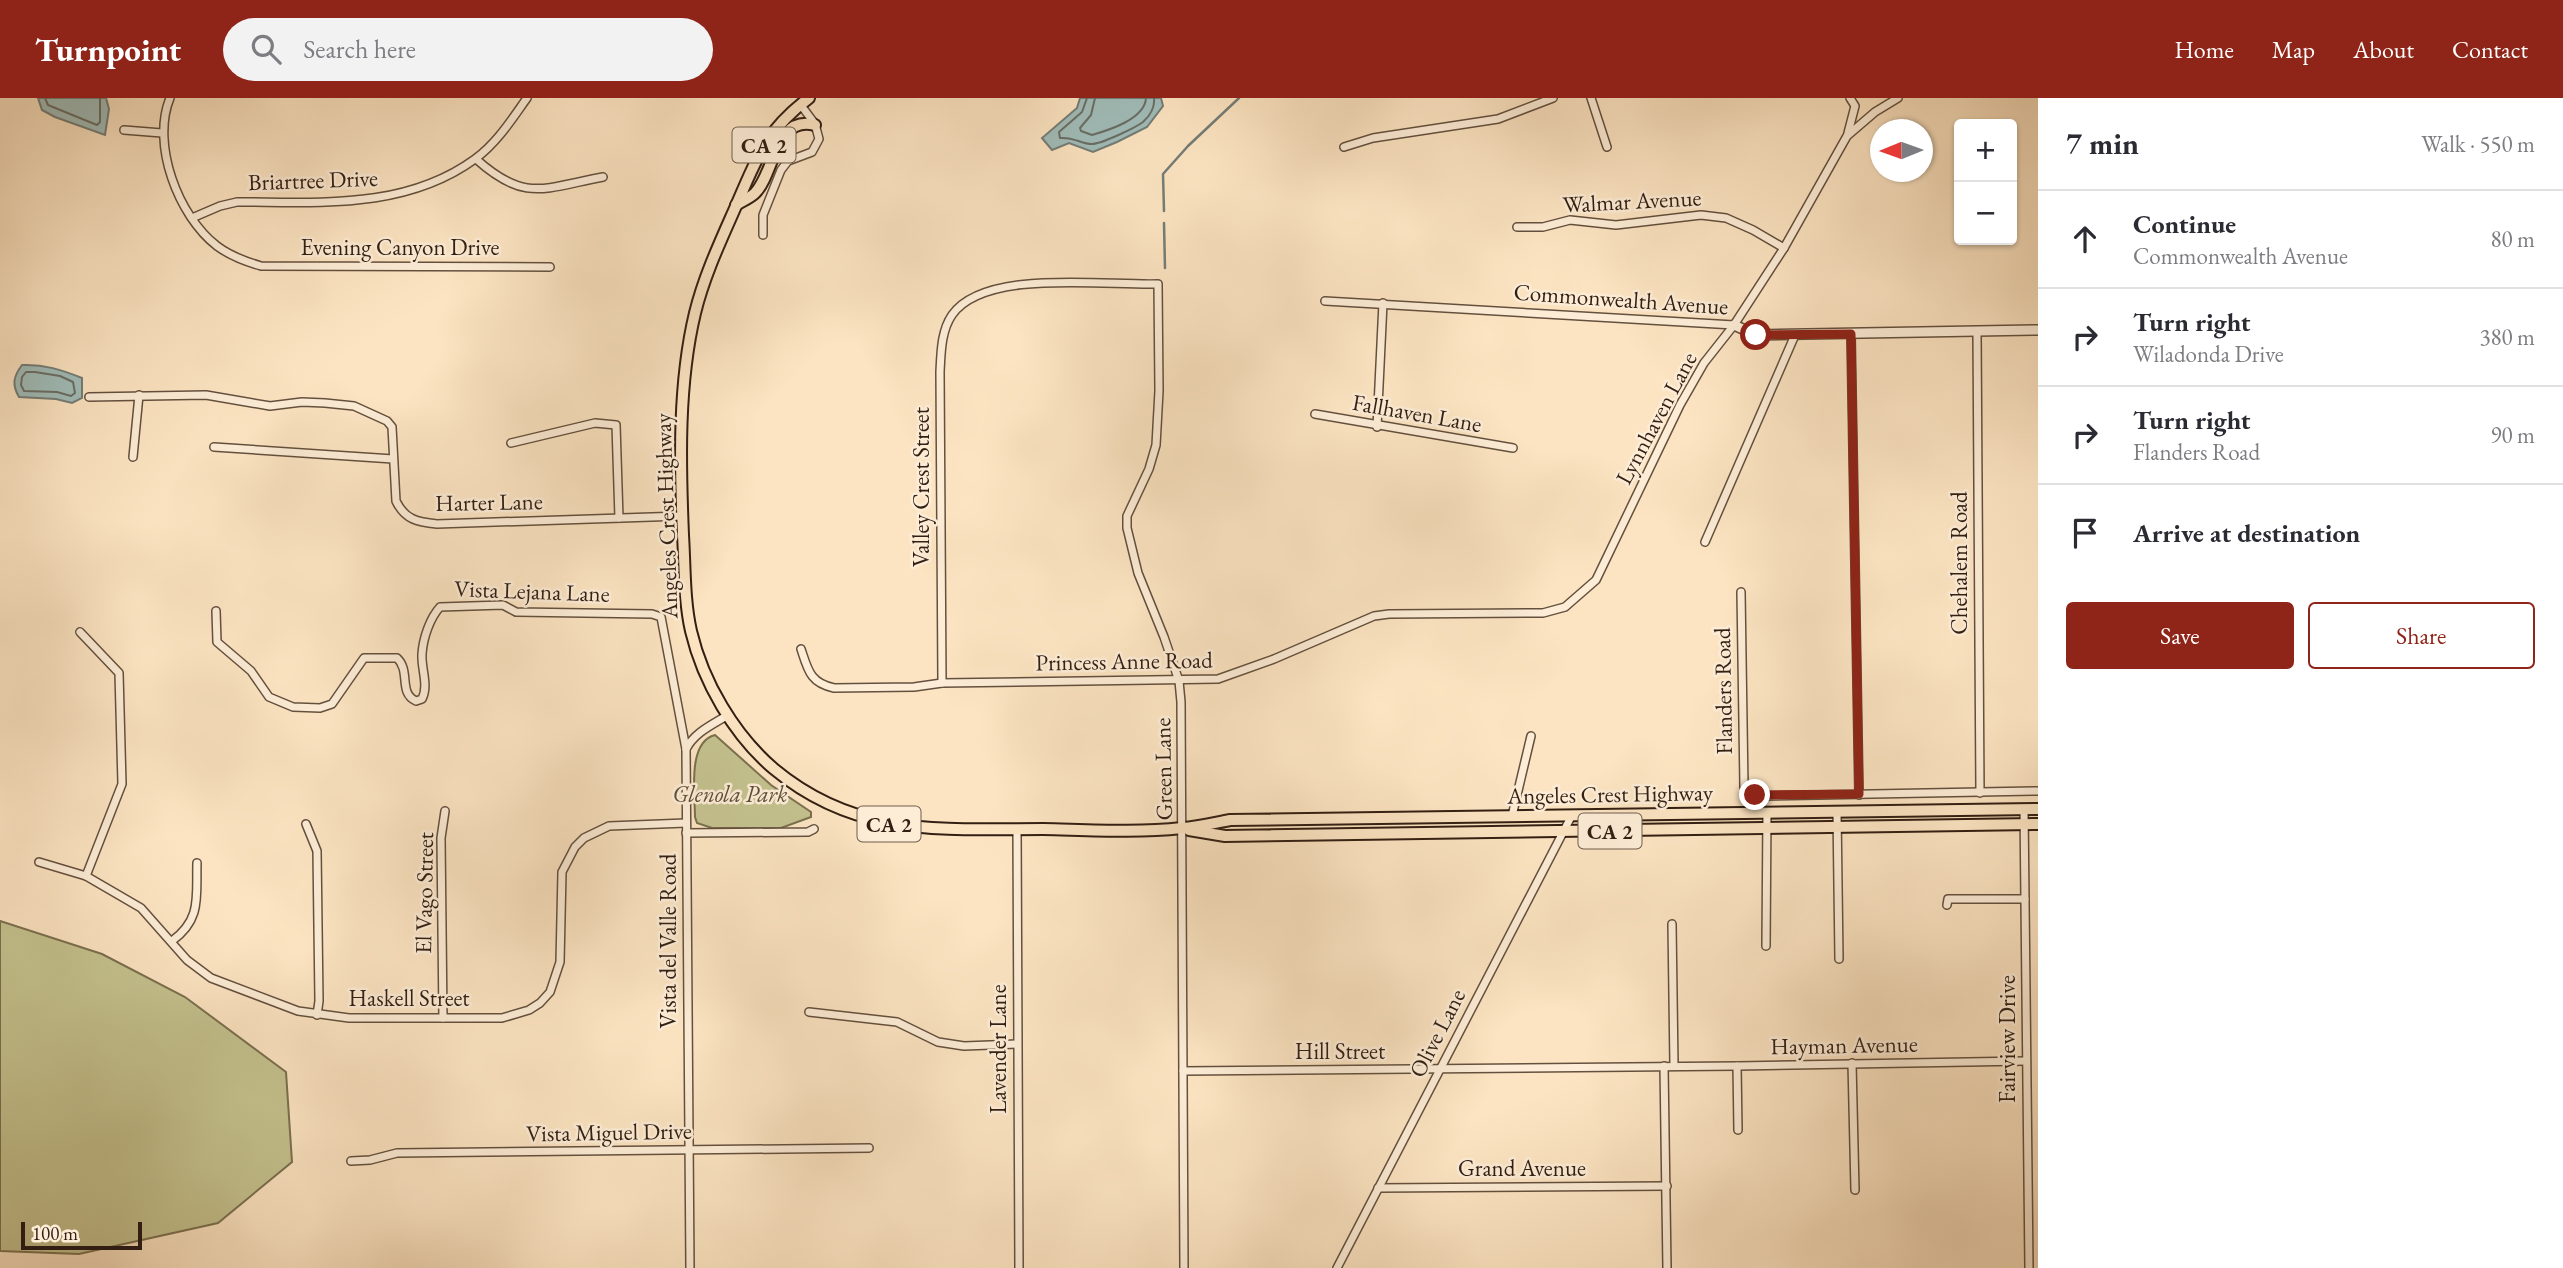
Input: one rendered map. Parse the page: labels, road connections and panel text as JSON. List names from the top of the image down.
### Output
{
  "streets": {
    "main road": ["CA 2", "Angeles Crest Highway"],
    "street": [
      "Briartree Drive",
      "Walmar Avenue",
      "Evening Canyon Drive",
      "Commonwealth Avenue",
      "Fallhaven Lane",
      "Lynnhaven Lane",
      "Valley Crest Street",
      "Harter Lane",
      "Chehalem Road",
      "Vista Lejana Lane",
      "Princess Anne Road",
      "Flanders Road",
      "Green Lane",
      "El Vago Street",
      "Vista del Valle Road",
      "Haskell Street",
      "Olive Lane",
      "Fairview Drive",
      "Hayman Avenue",
      "Lavender Lane",
      "Hill Street",
      "Vista Miguel Drive",
      "Grand Avenue"
    ]
  },
  "crossings": [
    ["Briartree Drive", "Evening Canyon Drive"],
    ["Walmar Avenue", "Lynnhaven Lane"],
    ["Commonwealth Avenue", "Lynnhaven Lane"],
    ["Commonwealth Avenue", "Chehalem Road"],
    ["Lynnhaven Lane", "Princess Anne Road"],
    ["Valley Crest Street", "Princess Anne Road"],
    ["Valley Crest Street", "Green Lane"],
    ["Harter Lane", "Angeles Crest Highway"],
    ["Angeles Crest Highway", "Green Lane"],
    ["Angeles Crest Highway", "Olive Lane"],
    ["Angeles Crest Highway", "Fairview Drive"],
    ["Angeles Crest Highway", "Lavender Lane"],
    ["Chehalem Road", "Flanders Road"],
    ["Vista Lejana Lane", "Vista del Valle Road"],
    ["Princess Anne Road", "Green Lane"],
    ["Green Lane", "Hill Street"],
    ["El Vago Street", "Haskell Street"],
    ["Vista del Valle Road", "Haskell Street"],
    ["Vista del Valle Road", "Vista Miguel Drive"],
    ["Olive Lane", "Hill Street"],
    ["Olive Lane", "Grand Avenue"],
    ["Fairview Drive", "Hayman Avenue"],
    ["Hayman Avenue", "Hill Street"]
  ],
  "parks": ["Glenola Park"],
  "scale_bar": "100 m",
  "north": "left",
  "page": {
    "header": "Turnpoint",
    "search": "Search here",
    "nav": [
      "Home",
      "Map",
      "About",
      "Contact"
    ],
    "heading": ["7 min", "Walk · 550 m"],
    "map_buttons": ["+", "−"],
    "list": [
      ["Continue", "Commonwealth Avenue", "80 m"],
      ["Turn right", "Wiladonda Drive", "380 m"],
      ["Turn right", "Flanders Road", "90 m"],
      "Arrive at destination"
    ],
    "buttons": ["Save", "Share"],
    "scale": "100 m"
  }
}
